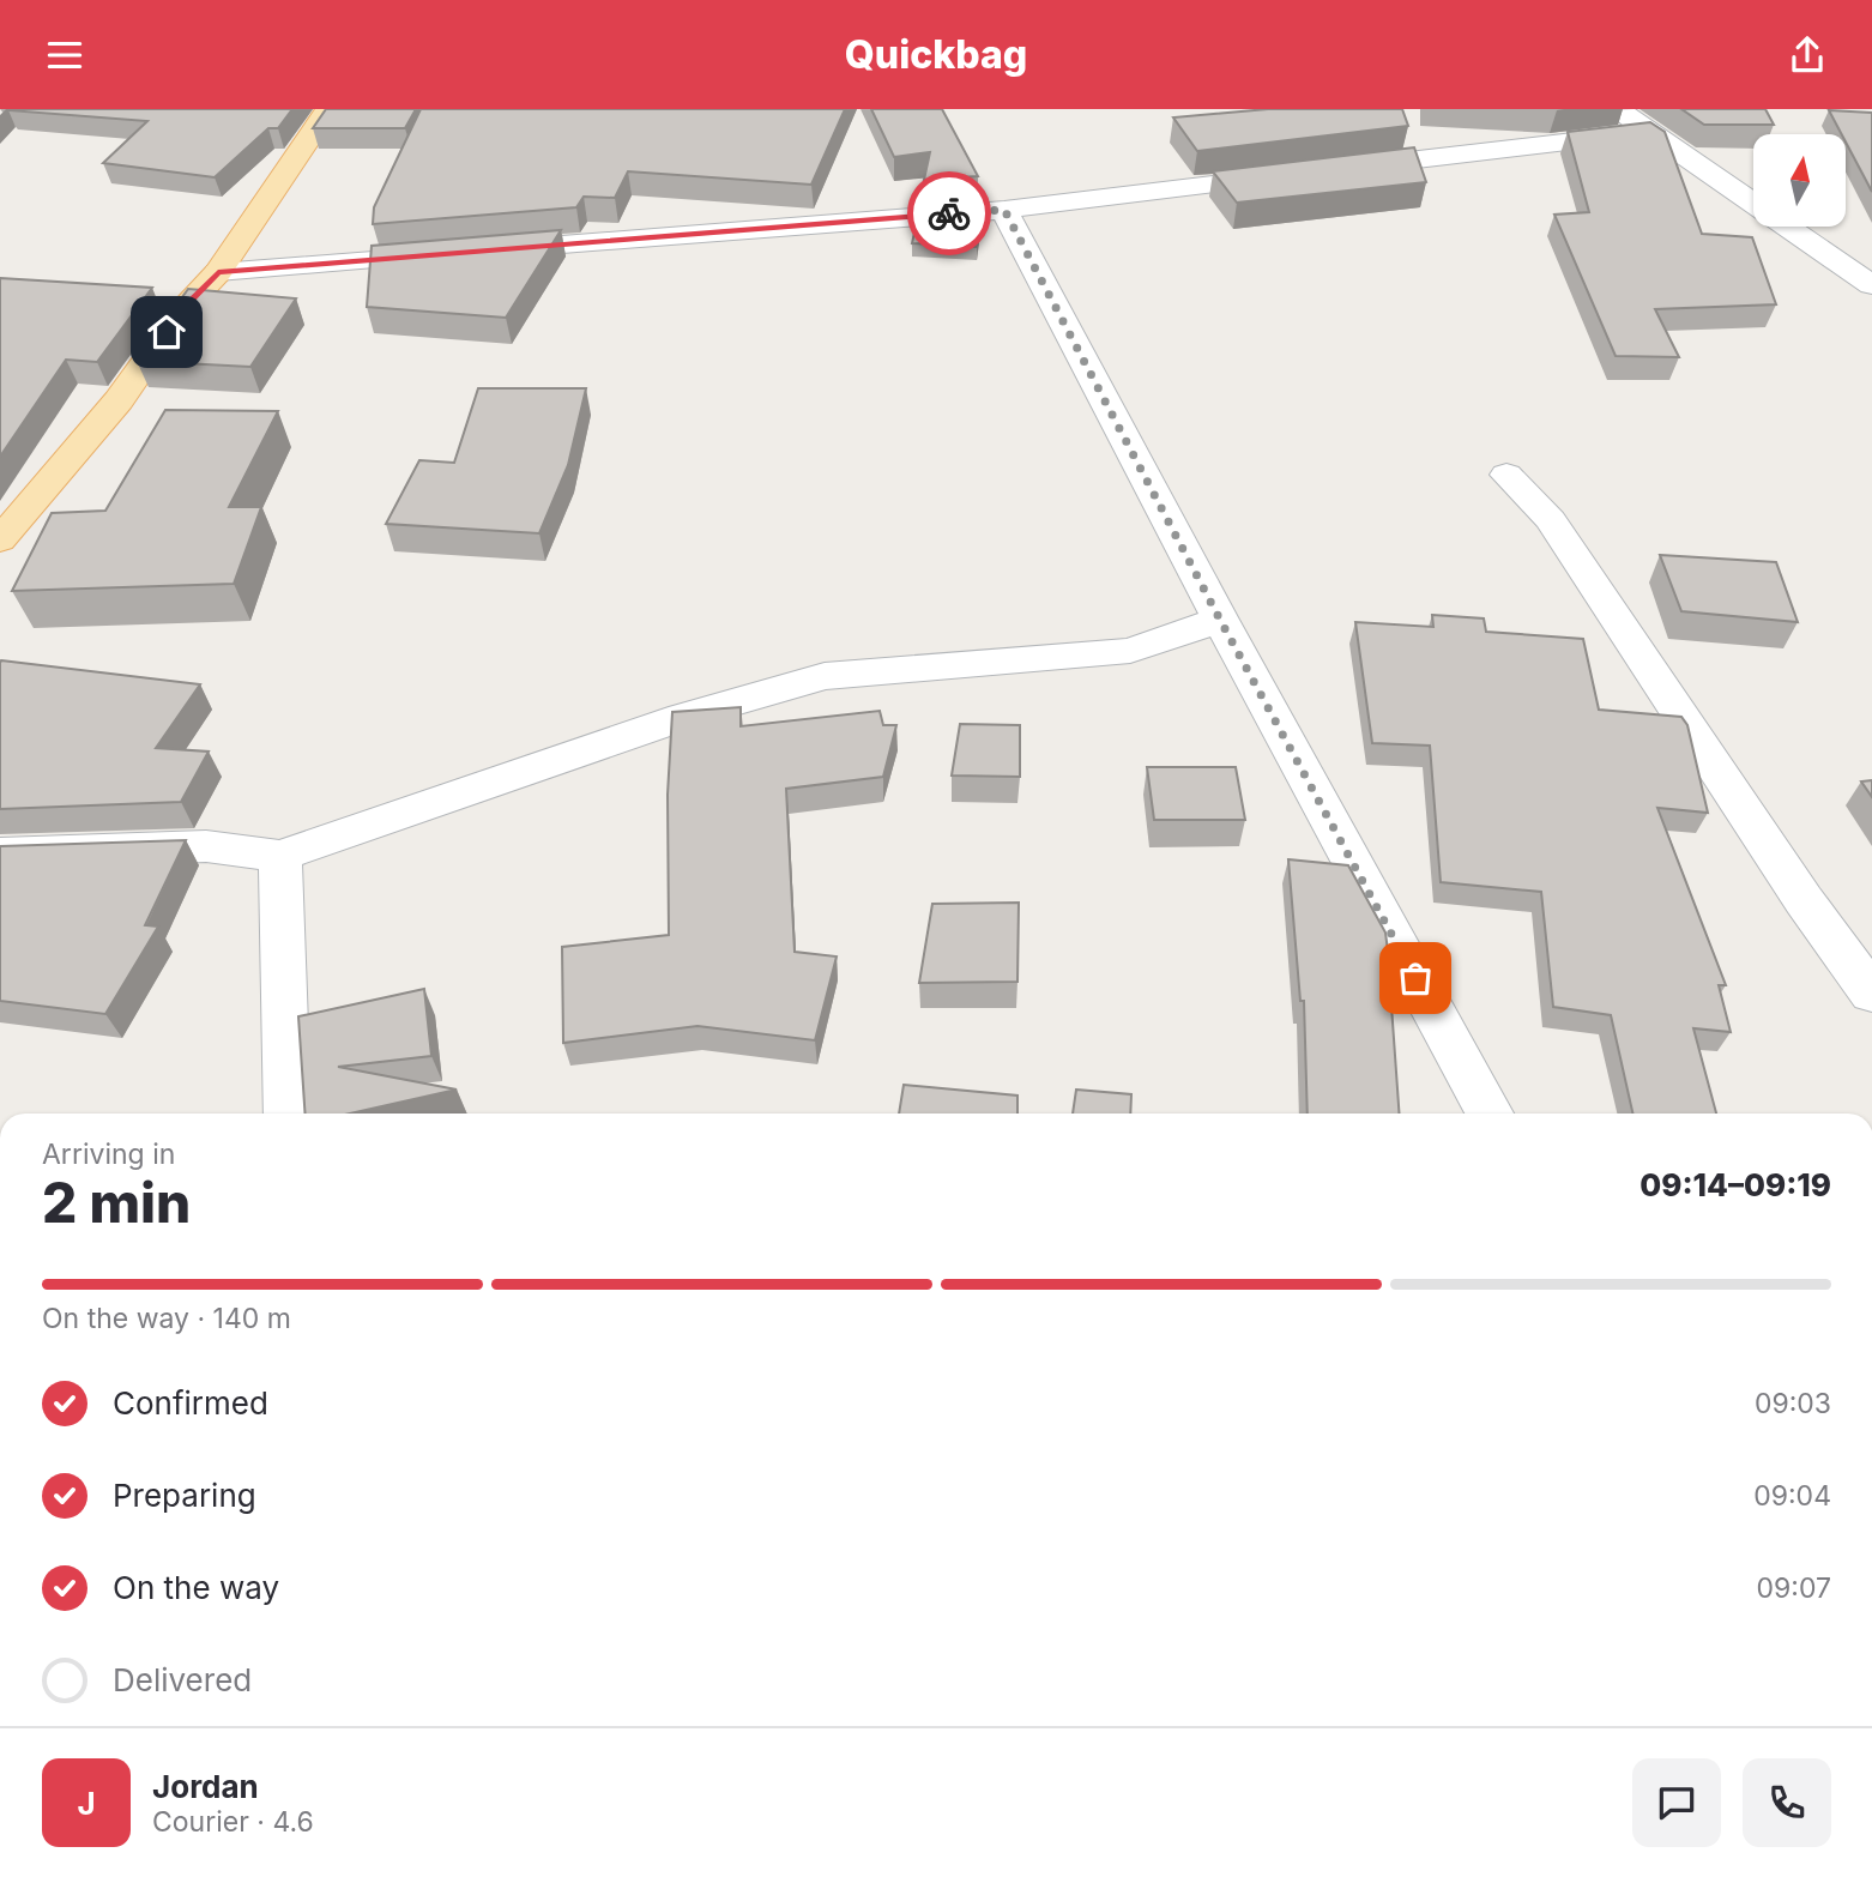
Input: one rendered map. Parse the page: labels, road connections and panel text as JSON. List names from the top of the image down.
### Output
{
  "north": "top",
  "page": {
    "header": "Quickbag",
    "heading": ["2 min", "Arriving in", "09:14–09:19"],
    "panel": ["Jordan", "Courier · 4.6"],
    "bar": "On the way · 140 m",
    "list": [
      ["Confirmed", "09:03"],
      ["Preparing", "09:04"],
      ["On the way", "09:07"],
      "Delivered"
    ],
    "round": "J"
  }
}
